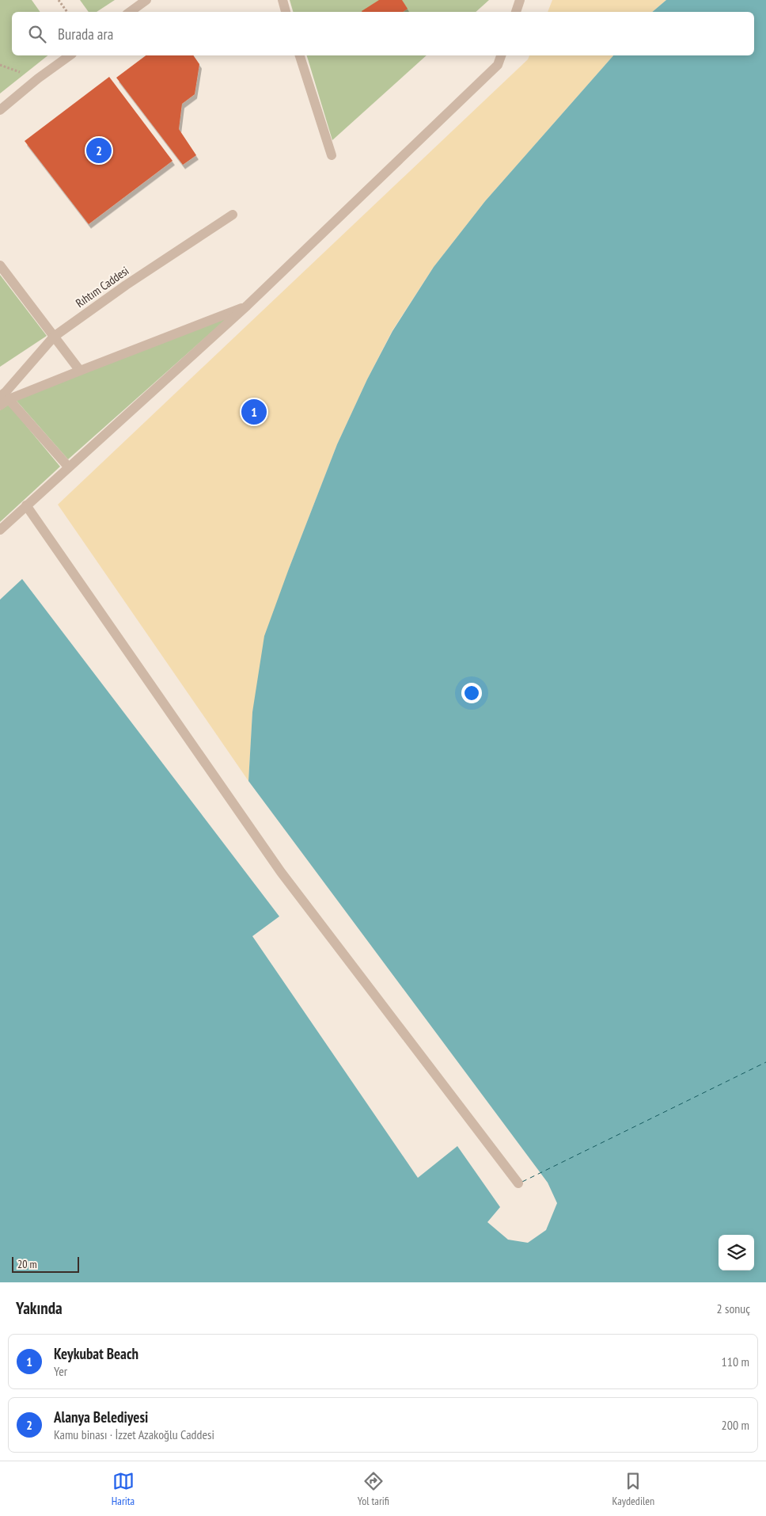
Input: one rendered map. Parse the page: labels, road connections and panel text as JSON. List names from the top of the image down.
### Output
{
  "streets": {
    "street": ["Rıhtım Caddesi"]
  },
  "scale_bar": "20 m",
  "page": {
    "search": "Burada ara",
    "pins": ["2", "1"],
    "scale": "20 m",
    "heading": ["Yakında", "2 sonuç"],
    "list": [
      {
        "mark": "1",
        "name": "Keykubat Beach",
        "note": "Yer",
        "value": "110 m"
      },
      {
        "mark": "2",
        "name": "Alanya Belediyesi",
        "note": "Kamu binası · İzzet Azakoğlu Caddesi",
        "value": "200 m"
      }
    ],
    "nav": ["Harita", "Yol tarifi", "Kaydedilen"]
  }
}
